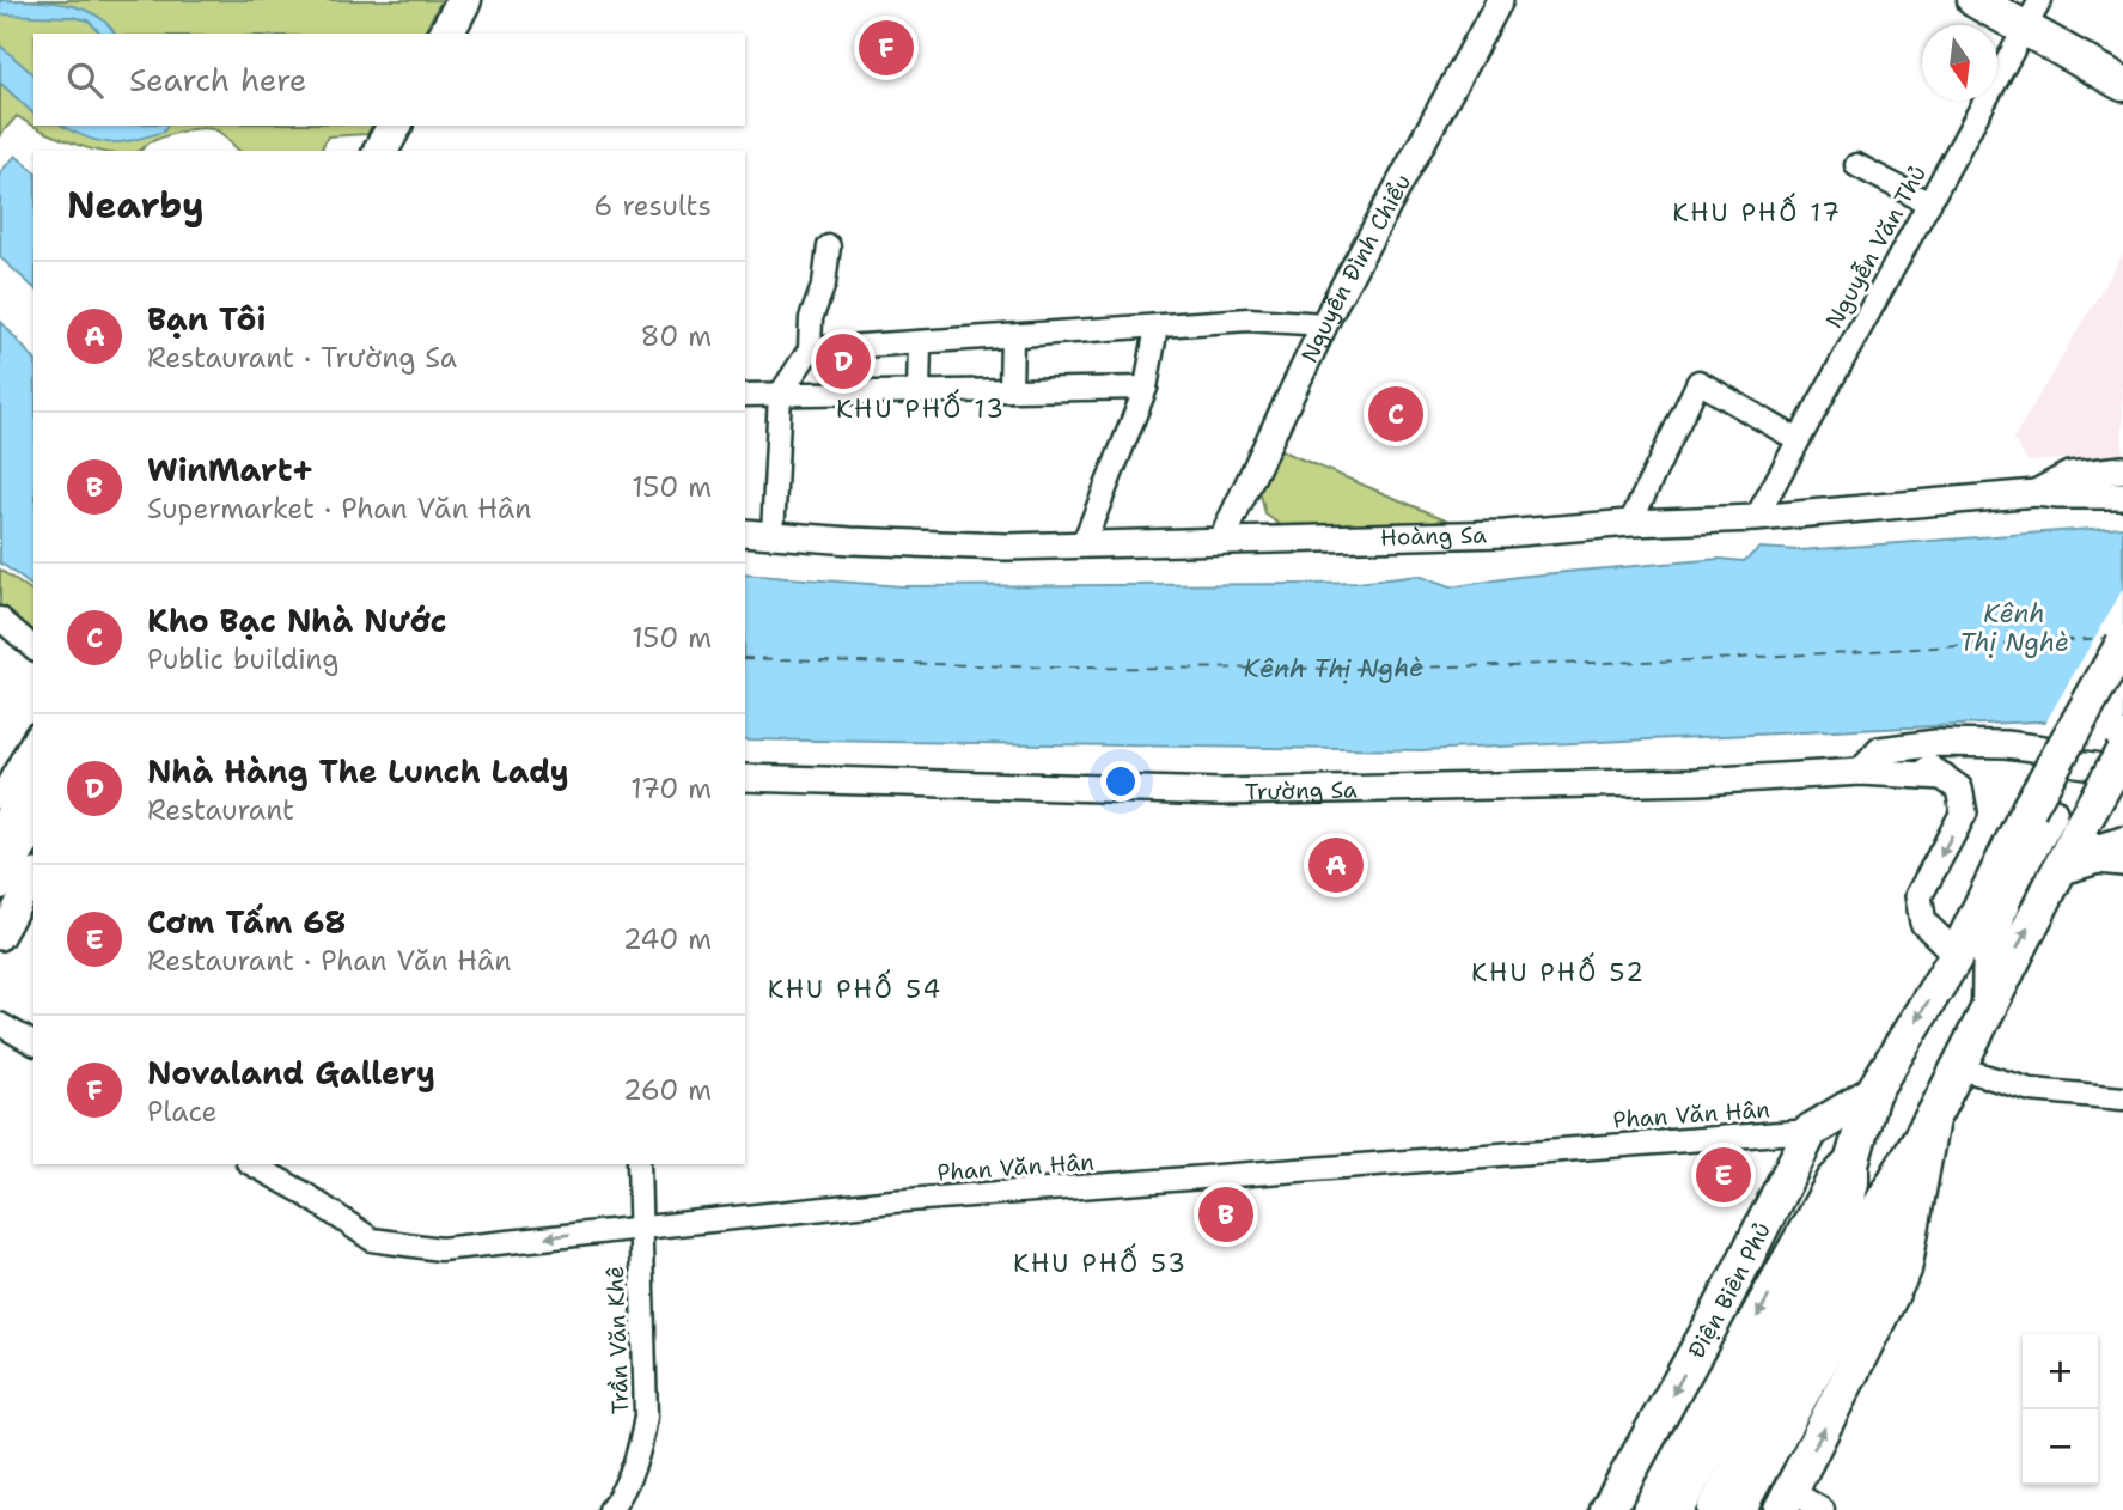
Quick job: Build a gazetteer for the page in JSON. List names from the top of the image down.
{
  "streets": {
    "main road": ["Điện Biên Phủ"],
    "street": [
      "Nguyễn Văn Thủ",
      "Nguyễn Đình Chiểu",
      "Hoàng Sa",
      "Trường Sa",
      "Phan Văn Hân",
      "Trần Văn Khê"
    ]
  },
  "crossings": [
    ["Nguyễn Văn Thủ", "Hoàng Sa"],
    ["Nguyễn Đình Chiểu", "Hoàng Sa"],
    ["Phan Văn Hân", "Điện Biên Phủ"],
    ["Phan Văn Hân", "Trần Văn Khê"]
  ],
  "districts": [
    "KHU PHỐ 17",
    "KHU PHỐ 13",
    "KHU PHỐ 52",
    "KHU PHỐ 54",
    "KHU PHỐ 53"
  ],
  "water": ["Kênh Thị Nghè"],
  "north": "bottom",
  "page": {
    "pins": [
      "F",
      "D",
      "C",
      "A",
      "E",
      "B"
    ],
    "search": "Search here",
    "heading": ["Nearby", "6 results"],
    "list": [
      {
        "mark": "A",
        "name": "Bạn Tôi",
        "note": "Restaurant · Trường Sa",
        "value": "80 m"
      },
      {
        "mark": "B",
        "name": "WinMart+",
        "note": "Supermarket · Phan Văn Hân",
        "value": "150 m"
      },
      {
        "mark": "C",
        "name": "Kho Bạc Nhà Nước",
        "note": "Public building",
        "value": "150 m"
      },
      {
        "mark": "D",
        "name": "Nhà Hàng The Lunch Lady",
        "note": "Restaurant",
        "value": "170 m"
      },
      {
        "mark": "E",
        "name": "Cơm Tấm 68",
        "note": "Restaurant · Phan Văn Hân",
        "value": "240 m"
      },
      {
        "mark": "F",
        "name": "Novaland Gallery",
        "note": "Place",
        "value": "260 m"
      }
    ],
    "map_buttons": ["+", "−"]
  }
}
